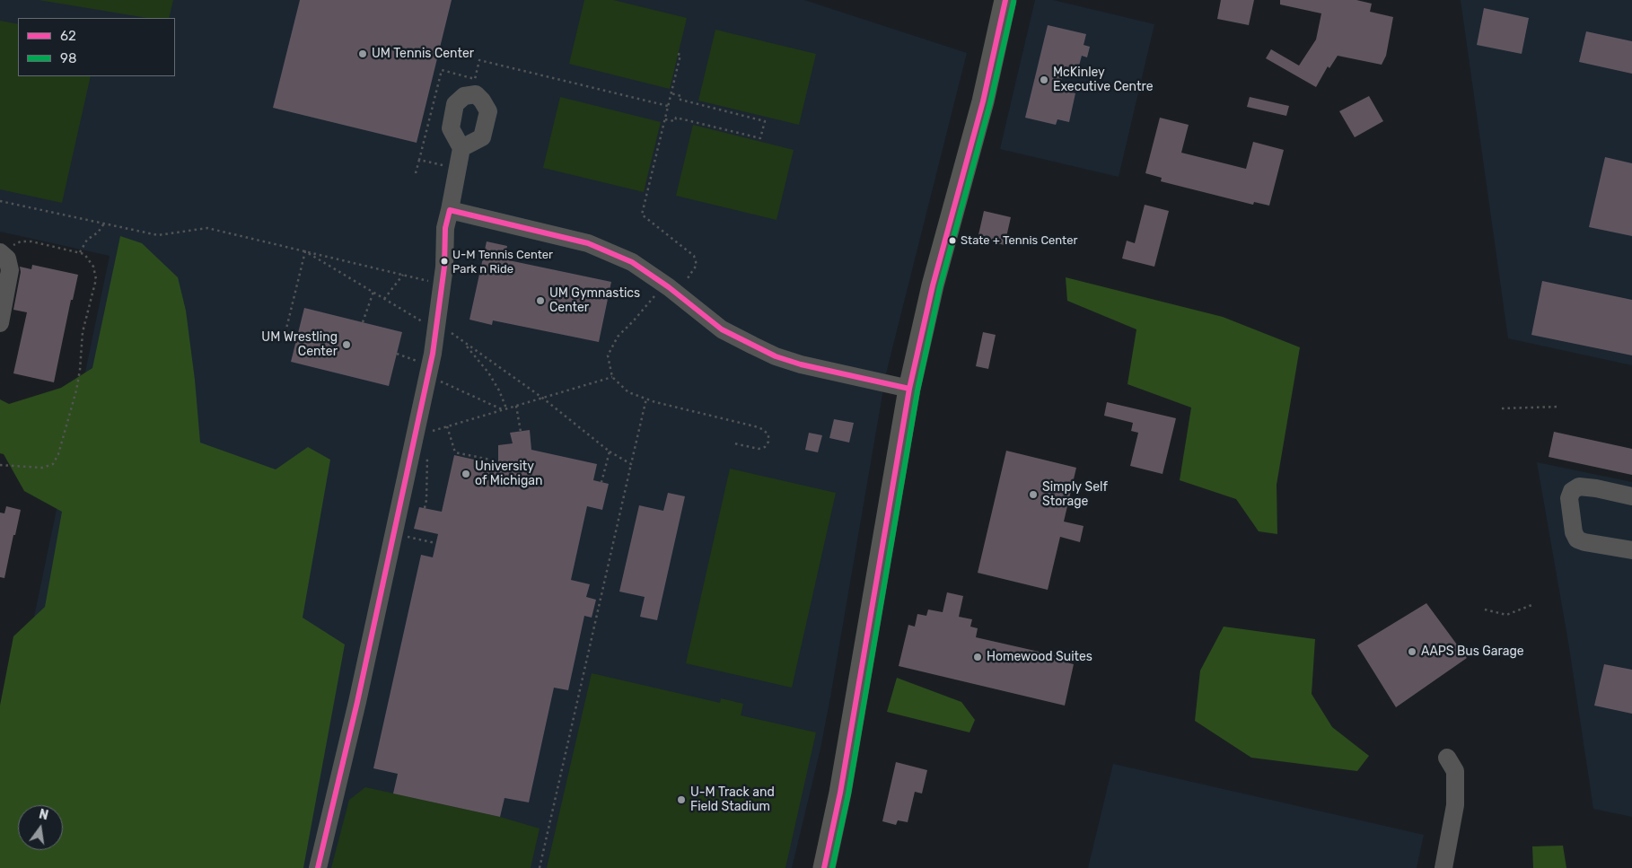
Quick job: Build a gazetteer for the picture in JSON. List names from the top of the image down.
{
  "places": [
    "UM Tennis Center",
    "McKinley Executive Centre",
    "State + Tennis Center",
    "U-M Tennis Center Park n Ride",
    "UM Gymnastics Center",
    "UM Wrestling Center",
    "University of Michigan",
    "Simply Self Storage",
    "AAPS Bus Garage",
    "Homewood Suites",
    "U-M Track and Field Stadium"
  ],
  "lines": ["transit line 62", "transit line 98"],
  "legend": ["62", "98"],
  "north": "top"
}
